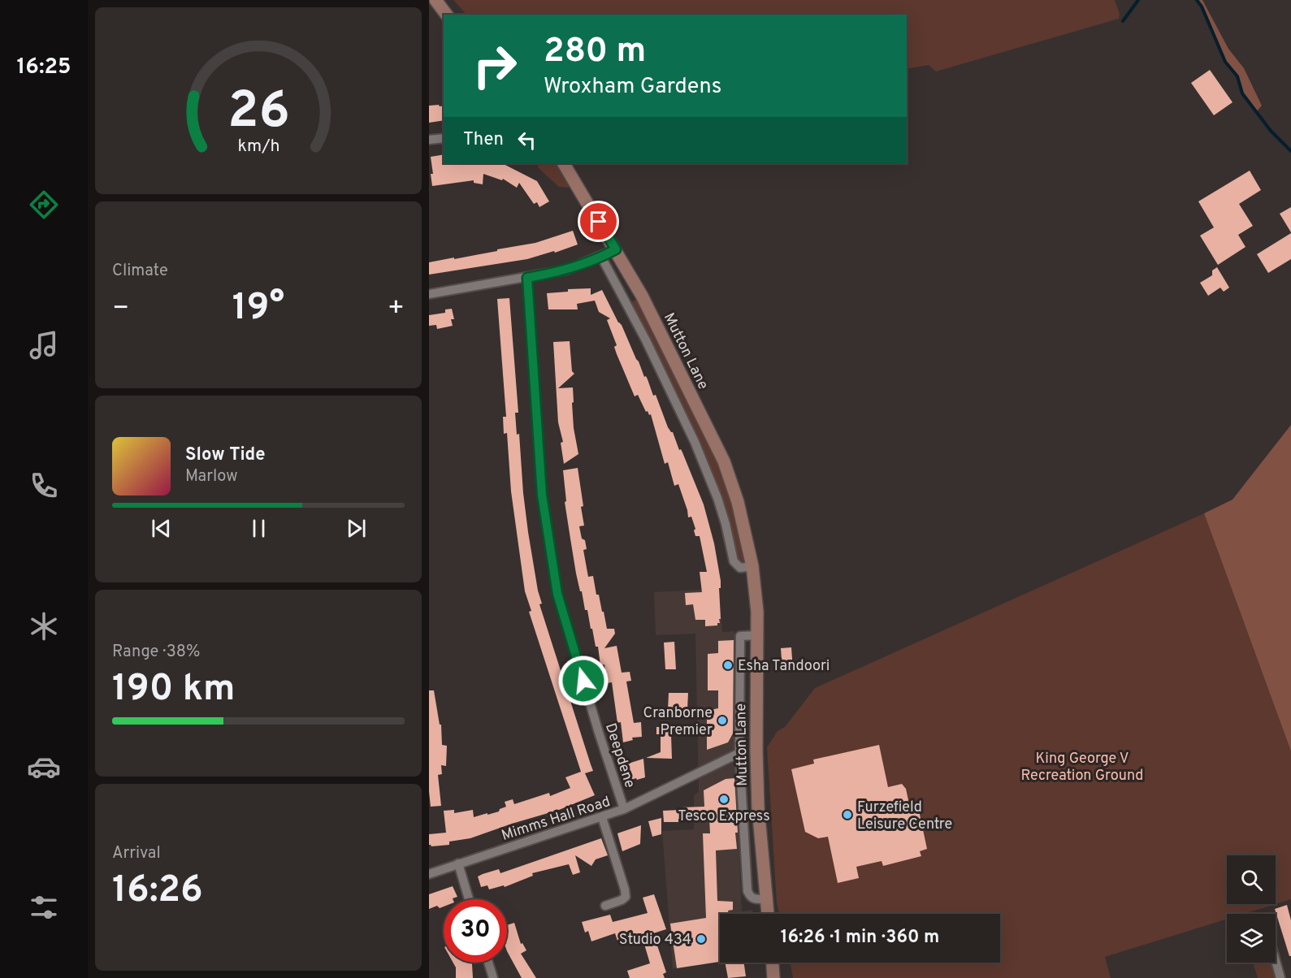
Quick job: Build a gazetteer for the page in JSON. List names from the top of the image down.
{
  "streets": {
    "main road": ["Mutton Lane"],
    "street": ["Deepdene", "Mimms Hall Road"]
  },
  "crossings": [
    ["Deepdene", "Mimms Hall Road"]
  ],
  "parks": ["King George V Recreation Ground"],
  "places": [
    "Esha Tandoori",
    "Cranborne Premier",
    "Tesco Express",
    "Furzefield Leisure Centre",
    "Studio 434"
  ],
  "page": {
    "tabs": "16:25",
    "turn": ["280 m", "Wroxham Gardens"],
    "then": "Then",
    "tile": [
      "Climate",
      ["Range · 38%", "190 km"],
      ["Arrival", "16:26"]
    ],
    "heat": ["−", "19°", "+"],
    "song": ["Slow Tide", "Marlow"],
    "limit": "30",
    "trip": "16:26 · 1 min · 360 m",
    "gauge": ["26", "km/h"]
  }
}
